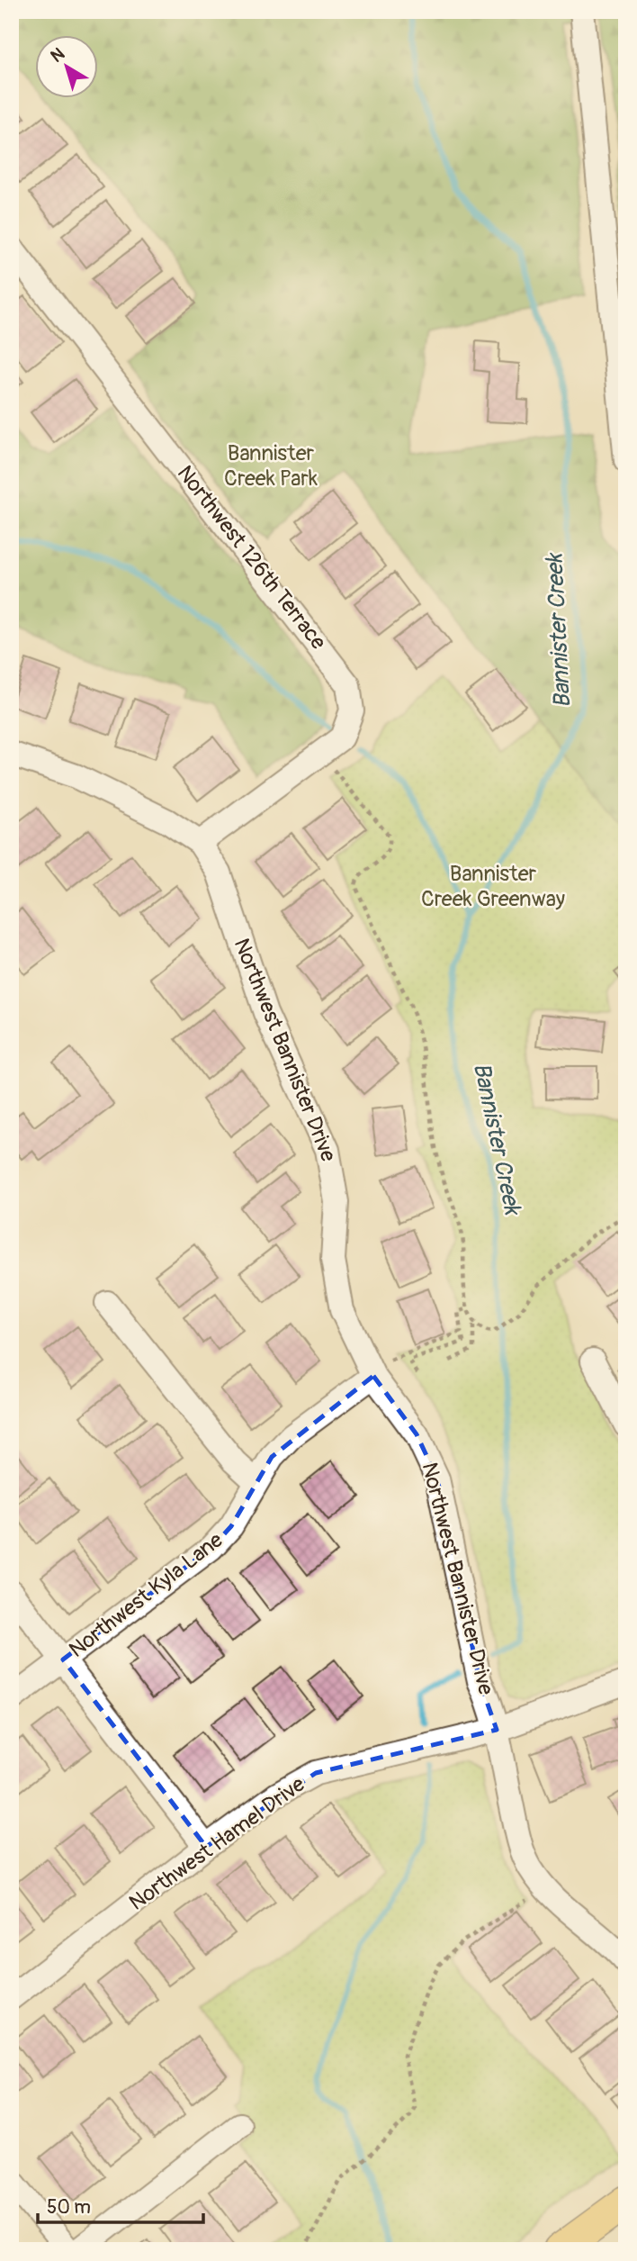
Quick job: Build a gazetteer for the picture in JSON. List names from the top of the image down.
{
  "streets": {
    "street": [
      "Northwest 126th Terrace",
      "Northwest Bannister Drive",
      "Northwest Kyla Lane",
      "Northwest Hamel Drive"
    ]
  },
  "crossings": [
    ["Northwest 126th Terrace", "Northwest Bannister Drive"],
    ["Northwest Bannister Drive", "Northwest Kyla Lane"],
    ["Northwest Bannister Drive", "Northwest Hamel Drive"]
  ],
  "water": ["Bannister Creek"],
  "parks": ["Bannister Creek Park", "Bannister Creek Greenway"],
  "scale_bar": "50 m",
  "north": "top left"
}
